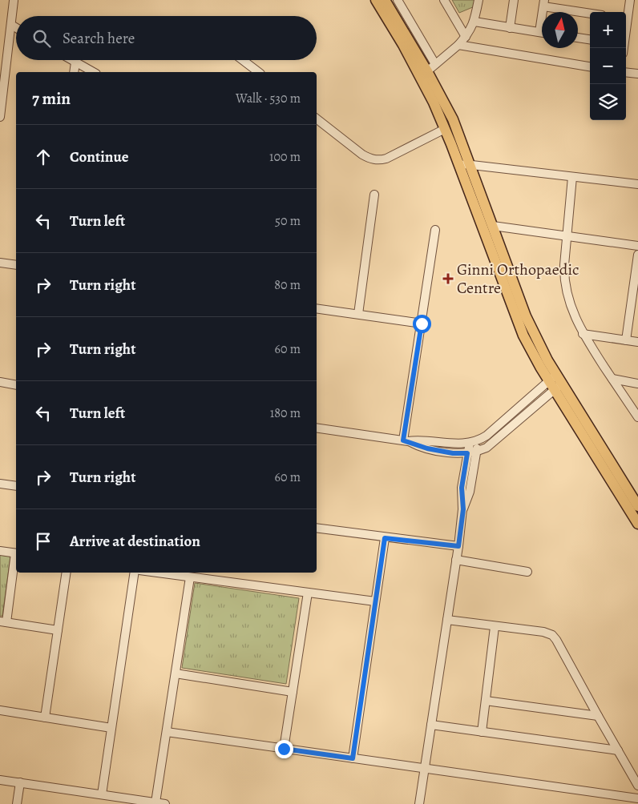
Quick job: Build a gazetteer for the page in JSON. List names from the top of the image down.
{
  "places": {
    "health": ["Ginni Orthopaedic Centre"]
  },
  "north": "top",
  "page": {
    "map_buttons": ["+", "−"],
    "search": "Search here",
    "heading": ["7 min", "Walk · 530 m"],
    "list": [
      ["Continue", "100 m"],
      ["Turn left", "50 m"],
      ["Turn right", "80 m"],
      ["Turn right", "60 m"],
      ["Turn left", "180 m"],
      ["Turn right", "60 m"],
      "Arrive at destination"
    ]
  }
}
